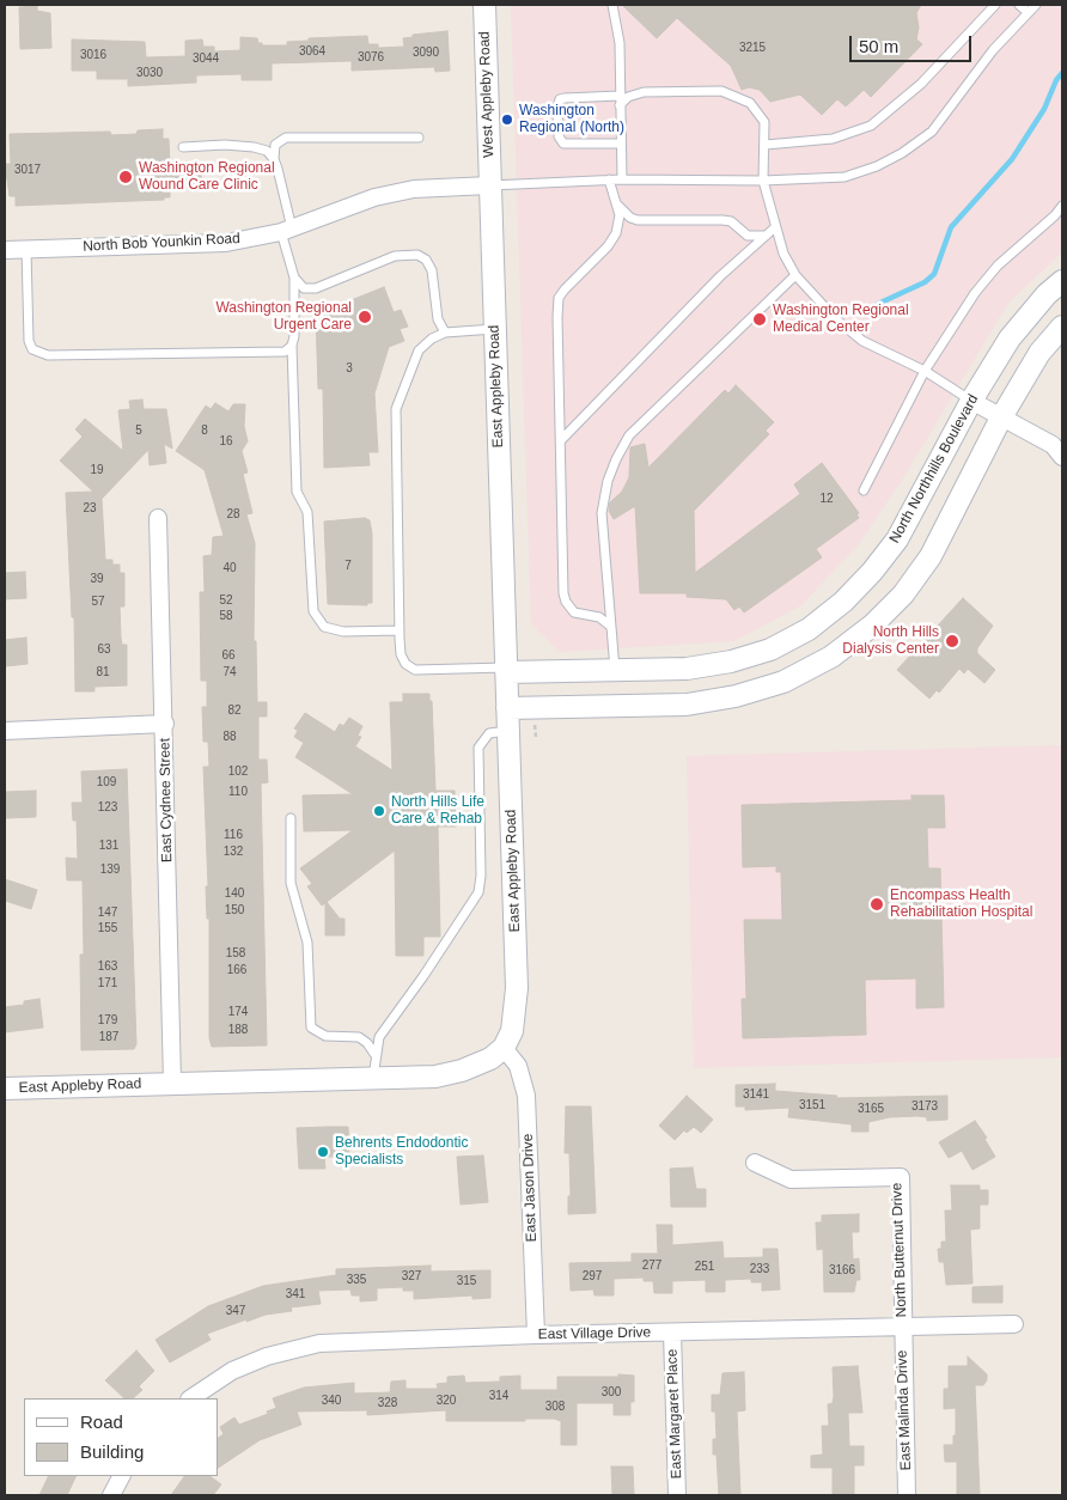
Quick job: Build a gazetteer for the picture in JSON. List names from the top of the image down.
{
  "streets": {
    "street": [
      "West Appleby Road",
      "North Bob Younkin Road",
      "East Appleby Road",
      "North Northhills Boulevard",
      "East Cydnee Street",
      "East Jason Drive",
      "North Butternut Drive",
      "East Village Drive",
      "East Malinda Drive",
      "East Margaret Place"
    ]
  },
  "crossings": [
    ["West Appleby Road", "North Bob Younkin Road"],
    ["West Appleby Road", "East Appleby Road"],
    ["North Bob Younkin Road", "East Appleby Road"],
    ["East Appleby Road", "North Northhills Boulevard"],
    ["East Appleby Road", "East Cydnee Street"],
    ["East Appleby Road", "East Jason Drive"],
    ["East Jason Drive", "East Village Drive"],
    ["North Butternut Drive", "East Village Drive"],
    ["North Butternut Drive", "East Malinda Drive"],
    ["East Village Drive", "East Malinda Drive"],
    ["East Village Drive", "East Margaret Place"]
  ],
  "places": [
    "Washington Regional (North)",
    "Washington Regional Wound Care Clinic",
    "Washington Regional Urgent Care",
    "Washington Regional Medical Center",
    "North Hills Dialysis Center",
    "North Hills Life Care & Rehab",
    "Encompass Health Rehabilitation Hospital",
    "Behrents Endodontic Specialists"
  ],
  "house_numbers": [
    "3215",
    "3064",
    "3090",
    "3016",
    "3076",
    "3044",
    "3030",
    "3017",
    "3",
    "5",
    "8",
    "16",
    "19",
    "12",
    "23",
    "28",
    "7",
    "40",
    "39",
    "52",
    "57",
    "58",
    "63",
    "66",
    "81",
    "74",
    "82",
    "88",
    "102",
    "109",
    "110",
    "123",
    "116",
    "131",
    "132",
    "139",
    "140",
    "150",
    "147",
    "155",
    "158",
    "163",
    "166",
    "171",
    "174",
    "179",
    "188",
    "187",
    "3141",
    "3151",
    "3173",
    "3165",
    "277",
    "251",
    "233",
    "3166",
    "327",
    "297",
    "335",
    "315",
    "341",
    "347",
    "300",
    "314",
    "340",
    "320",
    "328",
    "308"
  ],
  "legend": ["Road", "Building"],
  "scale_bar": "50 m"
}
